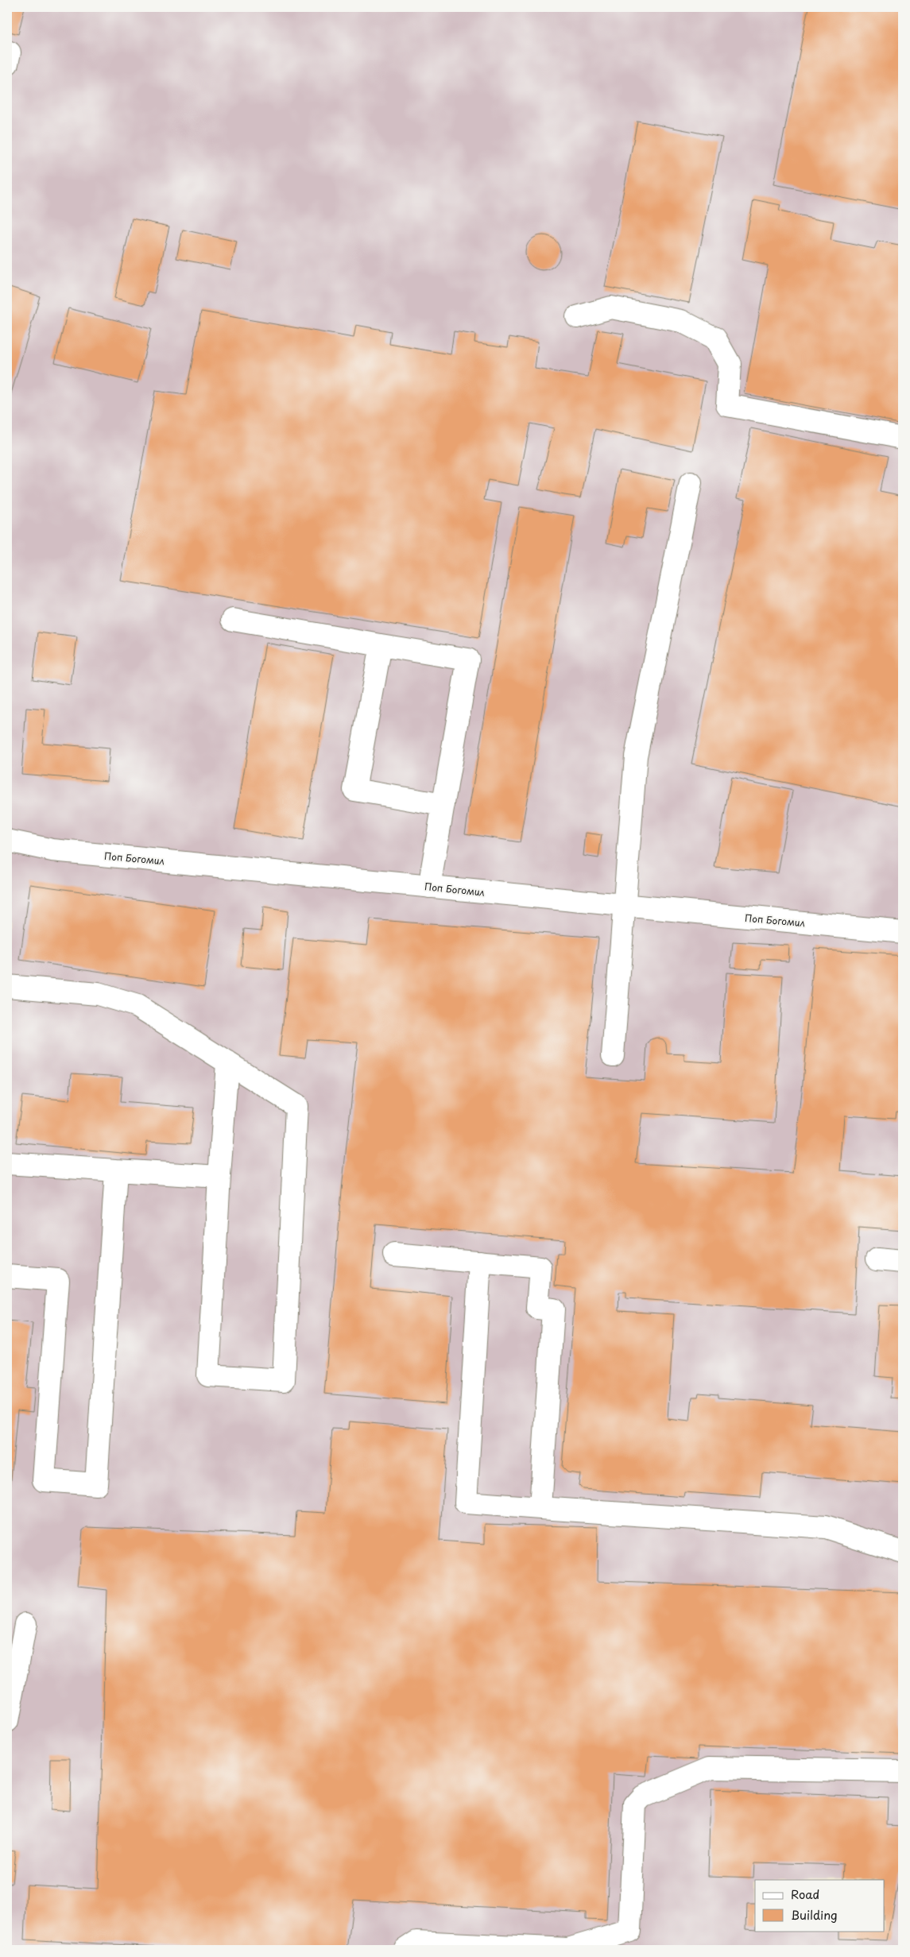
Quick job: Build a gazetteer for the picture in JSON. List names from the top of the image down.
{
  "streets": {
    "street": ["Поп Богомил"]
  },
  "legend": ["Road", "Building"]
}
